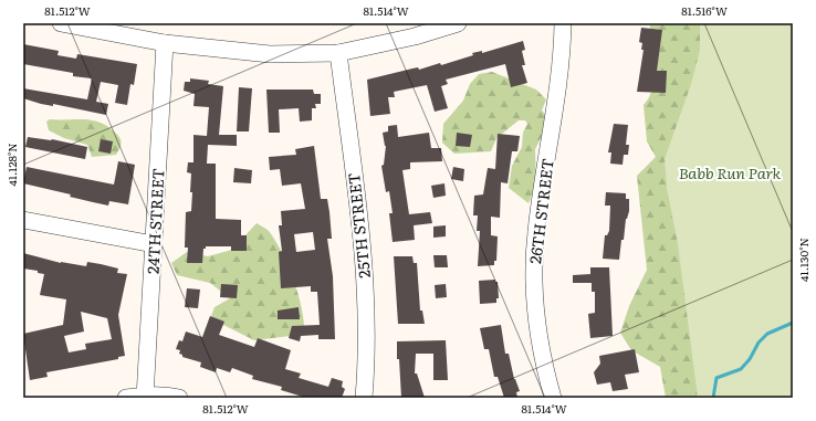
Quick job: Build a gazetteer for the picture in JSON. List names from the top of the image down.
{
  "streets": {
    "street": ["26TH STREET", "24TH STREET", "25TH STREET"]
  },
  "parks": ["Babb Run Park"],
  "coordinates": [
    "81.512°W",
    "81.514°W",
    "81.516°W",
    "41.128°N",
    "41.130°N"
  ]
}
